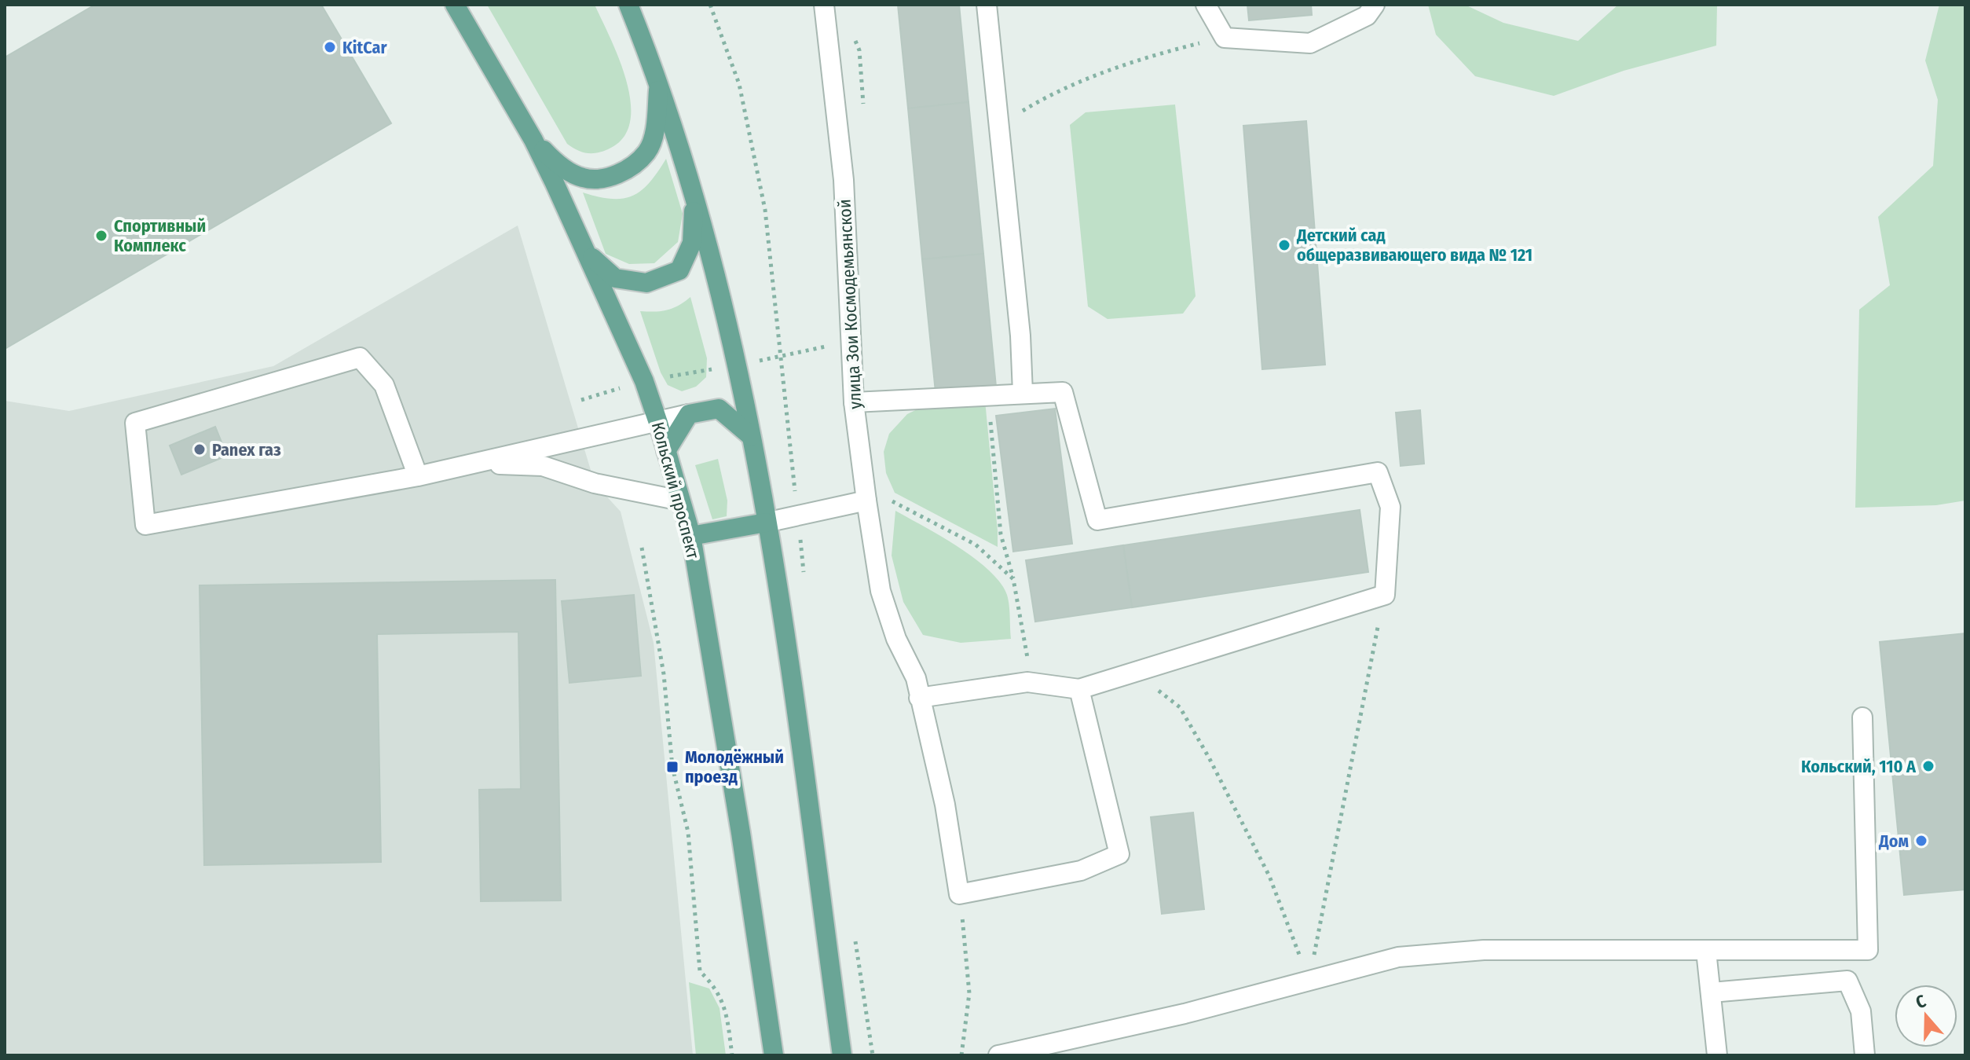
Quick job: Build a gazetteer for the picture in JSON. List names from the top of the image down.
{
  "streets": {
    "main road": ["Кольский проспект"],
    "street": ["улица Зои Космодемьянской"]
  },
  "places": {
    "other": [
      "KitCar",
      "Спортивный Комплекс",
      "Детский сад общеразвивающего вида № 121",
      "Panex газ",
      "Кольский, 110 А",
      "Дом"
    ],
    "transit": ["Молодёжный проезд"]
  },
  "north": "top"
}
